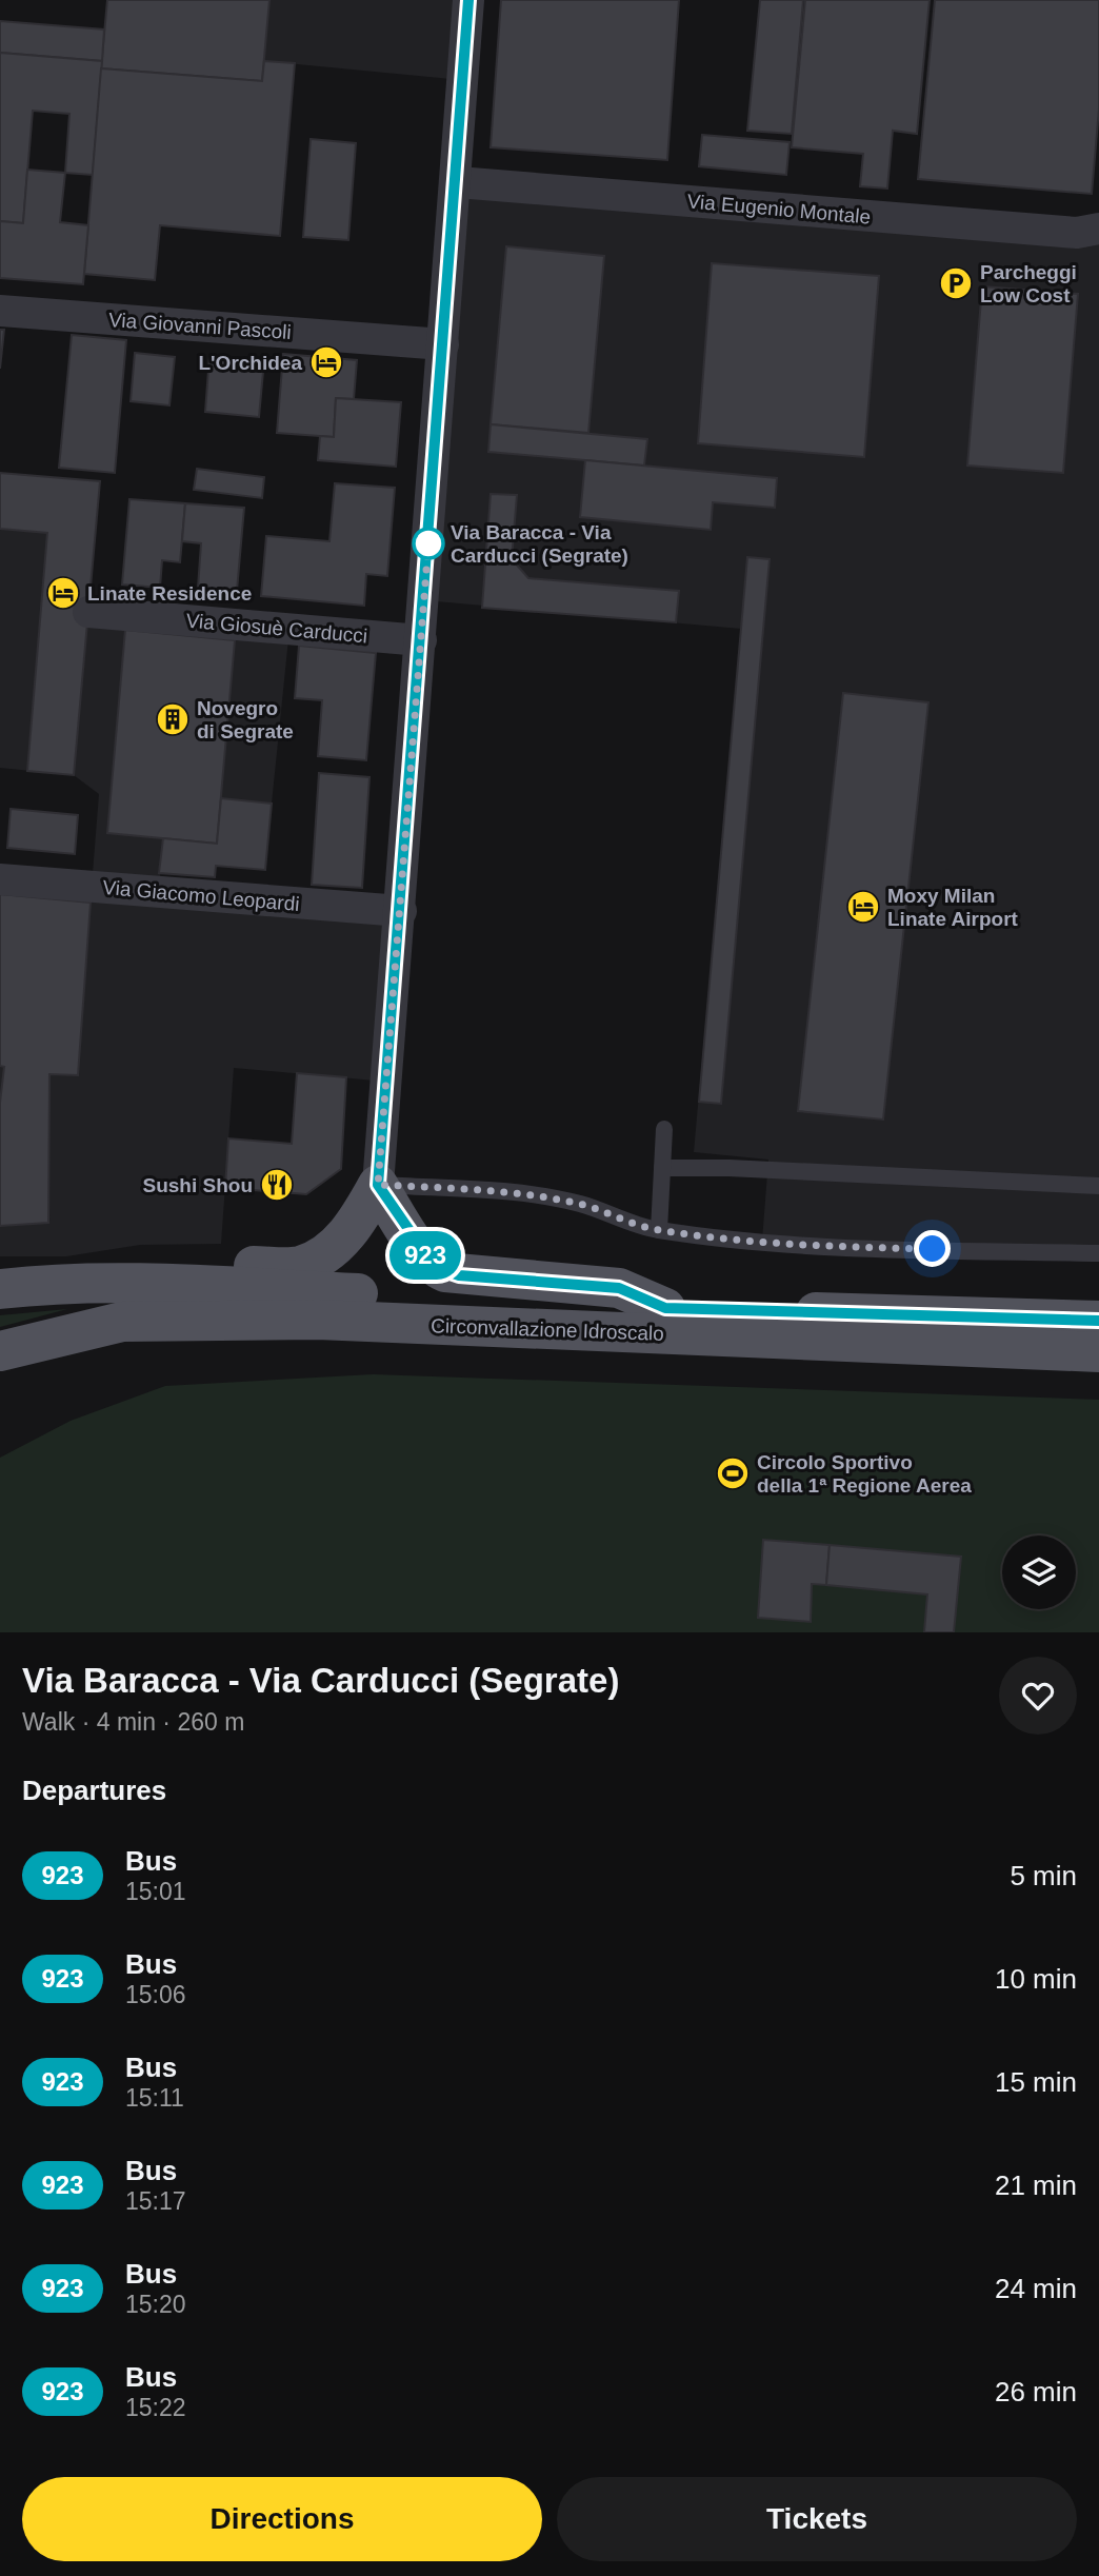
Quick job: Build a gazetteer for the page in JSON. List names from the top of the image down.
{
  "streets": {
    "main road": ["Circonvallazione Idroscalo"],
    "street": [
      "Via Eugenio Montale",
      "Via Giovanni Pascoli",
      "Via Giosuè Carducci",
      "Via Giacomo Leopardi"
    ]
  },
  "places": {
    "parking": ["Parcheggi Low Cost"],
    "hotel": ["L'Orchidea", "Linate Residence", "Moxy Milan Linate Airport"],
    "other": ["Via Baracca - Via Carducci (Segrate)"],
    "building": ["Novegro di Segrate"],
    "restaurant": ["Sushi Shou"],
    "sports": ["Circolo Sportivo della 1ª Regione Aerea"]
  },
  "lines": ["bus line 923"],
  "page": {
    "on_map": "923",
    "heading": [
      ["Via Baracca - Via Carducci (Segrate)", "Walk · 4 min · 260 m"],
      "Departures"
    ],
    "list": [
      {
        "mark": "923",
        "name": "Bus",
        "note": "15:01",
        "value": "5 min"
      },
      {
        "mark": "923",
        "name": "Bus",
        "note": "15:06",
        "value": "10 min"
      },
      {
        "mark": "923",
        "name": "Bus",
        "note": "15:11",
        "value": "15 min"
      },
      {
        "mark": "923",
        "name": "Bus",
        "note": "15:17",
        "value": "21 min"
      },
      {
        "mark": "923",
        "name": "Bus",
        "note": "15:20",
        "value": "24 min"
      },
      {
        "mark": "923",
        "name": "Bus",
        "note": "15:22",
        "value": "26 min"
      }
    ],
    "buttons": ["Directions", "Tickets"]
  }
}
